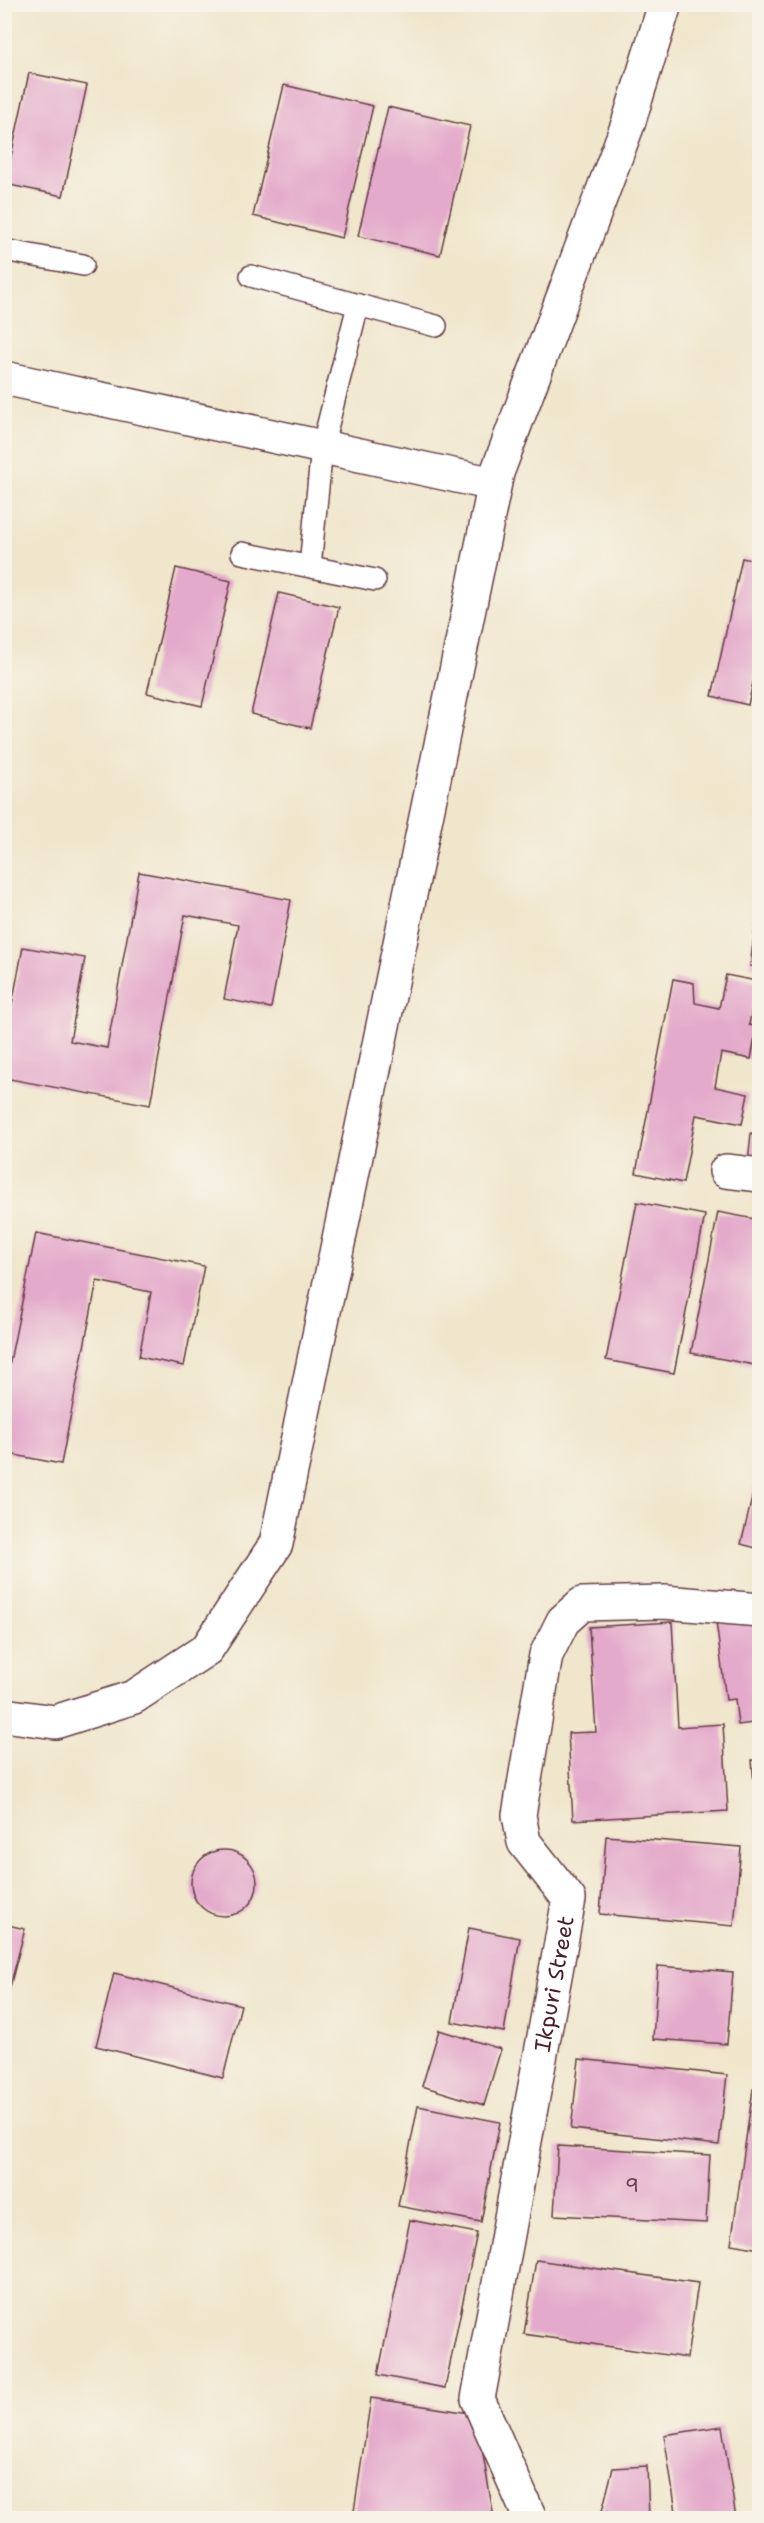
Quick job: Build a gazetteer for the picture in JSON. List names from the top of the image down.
{
  "streets": {
    "street": ["Ikpuri Street"]
  },
  "house_numbers": ["9"]
}
